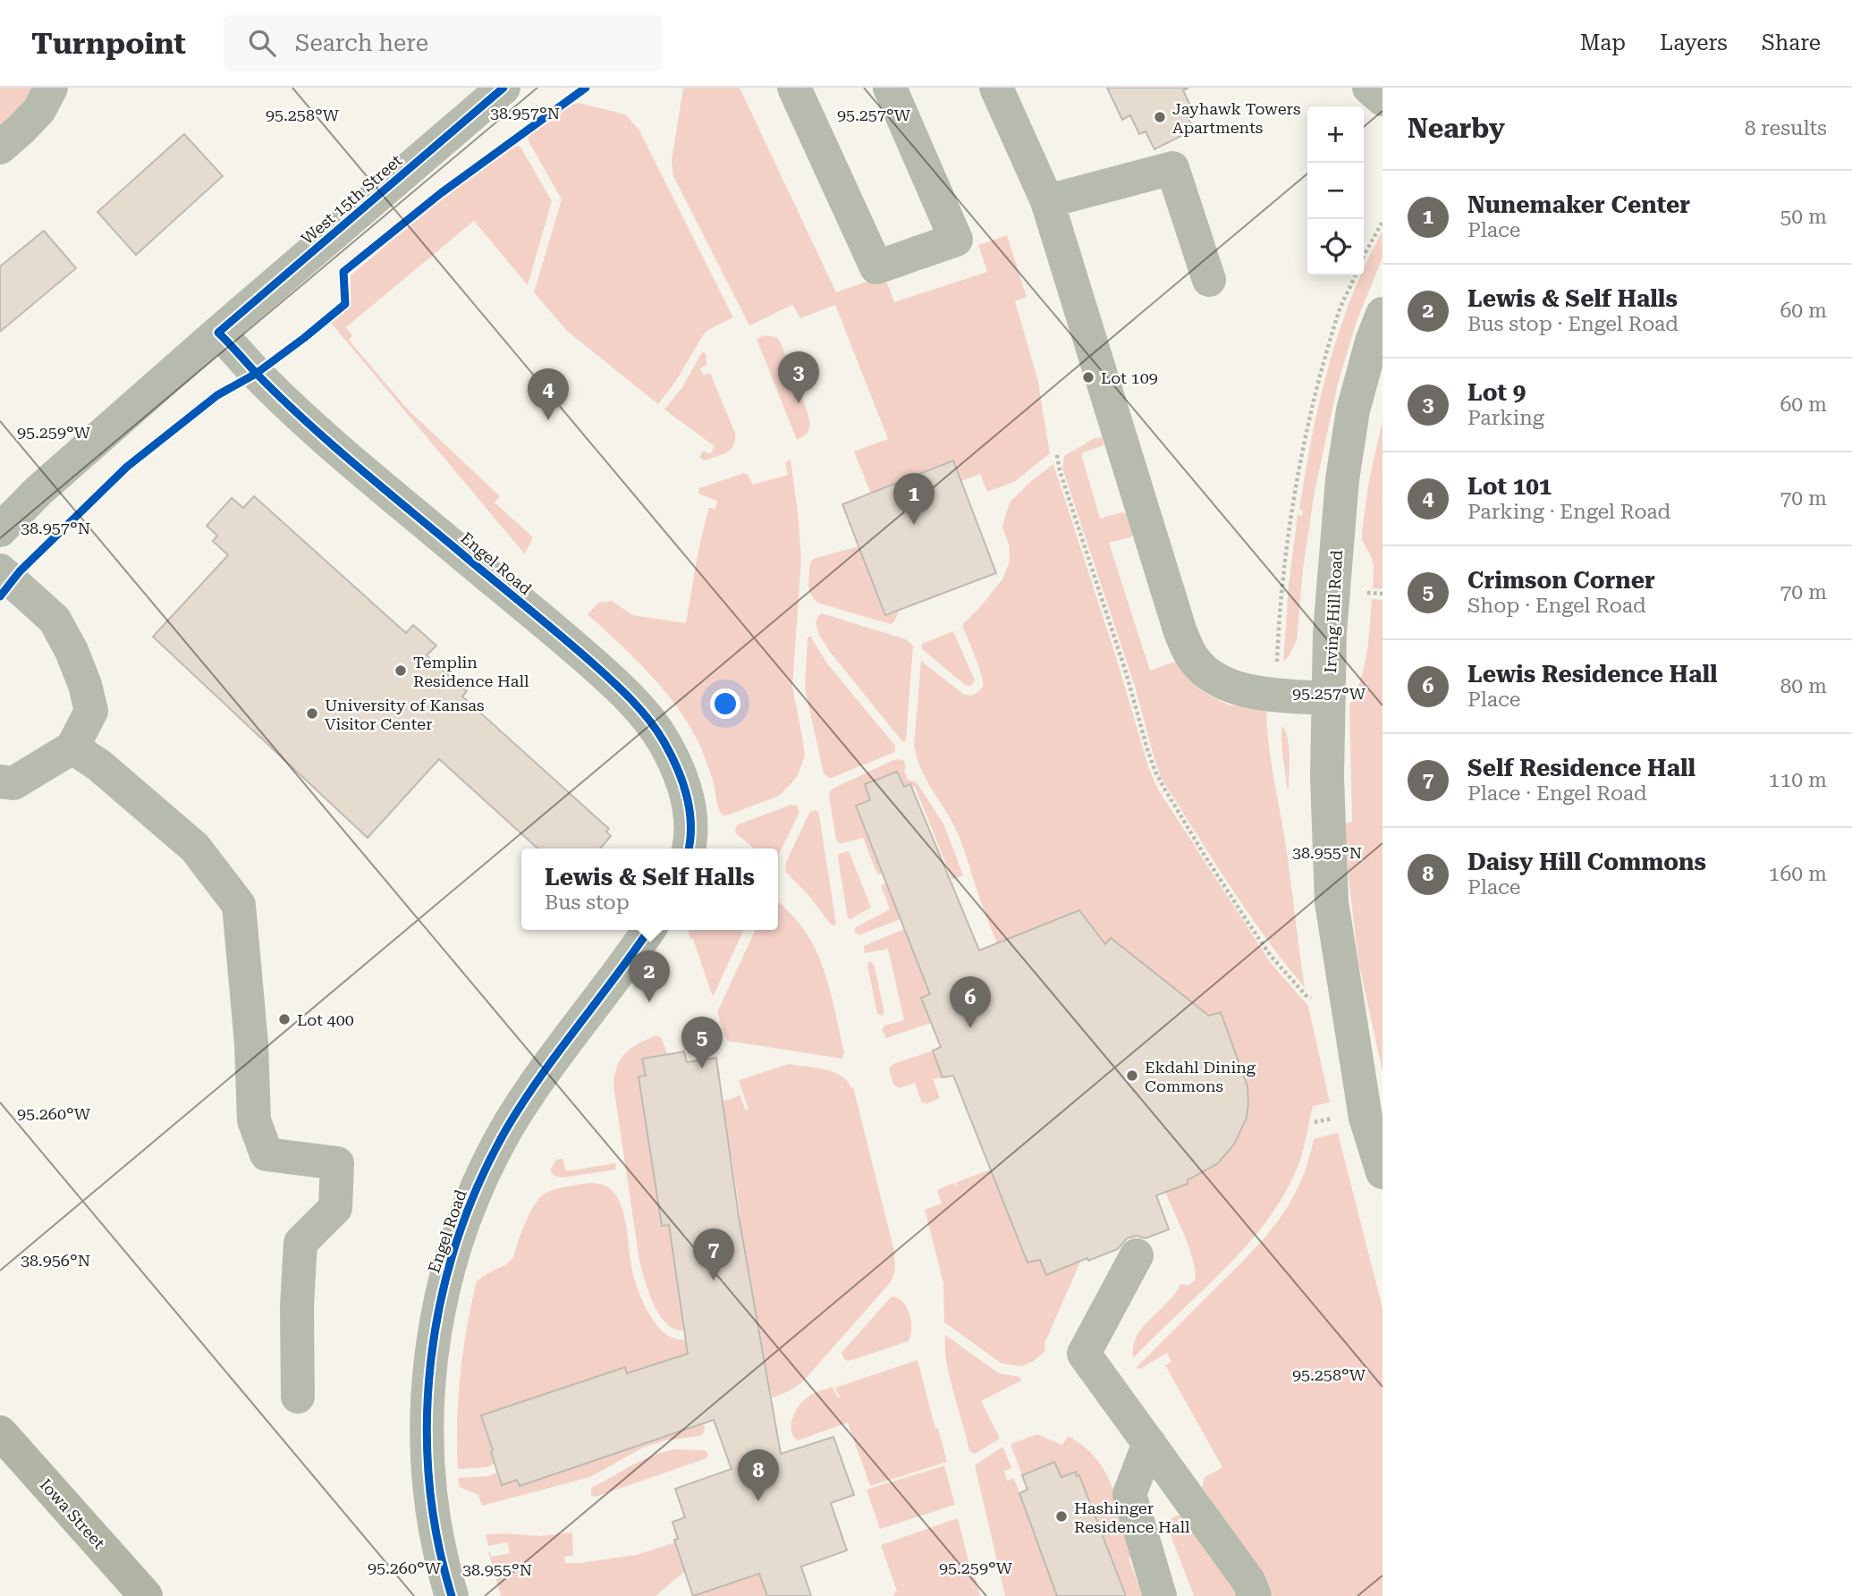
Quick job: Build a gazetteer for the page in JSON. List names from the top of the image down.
{
  "streets": {
    "highway": ["Iowa Street"],
    "street": ["West 15th Street", "Engel Road", "Irving Hill Road"]
  },
  "crossings": [
    ["West 15th Street", "Engel Road"]
  ],
  "places": [
    "Jayhawk Towers Apartments",
    "Lot 109",
    "Templin Residence Hall",
    "University of Kansas Visitor Center",
    "Lot 400",
    "Ekdahl Dining Commons",
    "Hashinger Residence Hall"
  ],
  "page": {
    "header": "Turnpoint",
    "search": "Search here",
    "nav": ["Map", "Layers", "Share"],
    "heading": ["Nearby", "8 results"],
    "map_buttons": ["+", "−"],
    "list": [
      {
        "mark": "1",
        "name": "Nunemaker Center",
        "note": "Place",
        "value": "50 m"
      },
      {
        "mark": "2",
        "name": "Lewis & Self Halls",
        "note": "Bus stop · Engel Road",
        "value": "60 m"
      },
      {
        "mark": "3",
        "name": "Lot 9",
        "note": "Parking",
        "value": "60 m"
      },
      {
        "mark": "4",
        "name": "Lot 101",
        "note": "Parking · Engel Road",
        "value": "70 m"
      },
      {
        "mark": "5",
        "name": "Crimson Corner",
        "note": "Shop · Engel Road",
        "value": "70 m"
      },
      {
        "mark": "6",
        "name": "Lewis Residence Hall",
        "note": "Place",
        "value": "80 m"
      },
      {
        "mark": "7",
        "name": "Self Residence Hall",
        "note": "Place · Engel Road",
        "value": "110 m"
      },
      {
        "mark": "8",
        "name": "Daisy Hill Commons",
        "note": "Place",
        "value": "160 m"
      }
    ],
    "pins": [
      "3",
      "4",
      "1",
      "2",
      "6",
      "5",
      "7",
      "8"
    ],
    "popup": ["Lewis & Self Halls", "Bus stop"]
  },
  "coordinates": [
    "38.957°N",
    "95.258°W",
    "95.257°W",
    "95.259°W",
    "38.955°N",
    "95.260°W",
    "38.956°N"
  ]
}
